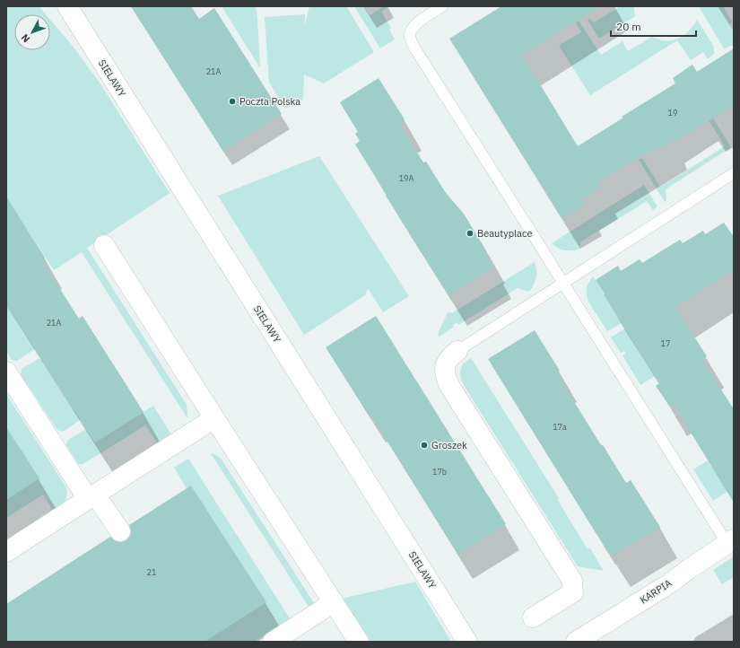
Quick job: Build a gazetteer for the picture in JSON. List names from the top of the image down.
{
  "streets": {
    "street": ["SIELAWY", "KARPIA"]
  },
  "places": ["Poczta Polska", "Beautyplace", "Groszek"],
  "house_numbers": [
    "21A",
    "19",
    "19A",
    "21A",
    "17",
    "17a",
    "17b",
    "21"
  ],
  "scale_bar": "20 m",
  "north": "bottom left"
}
